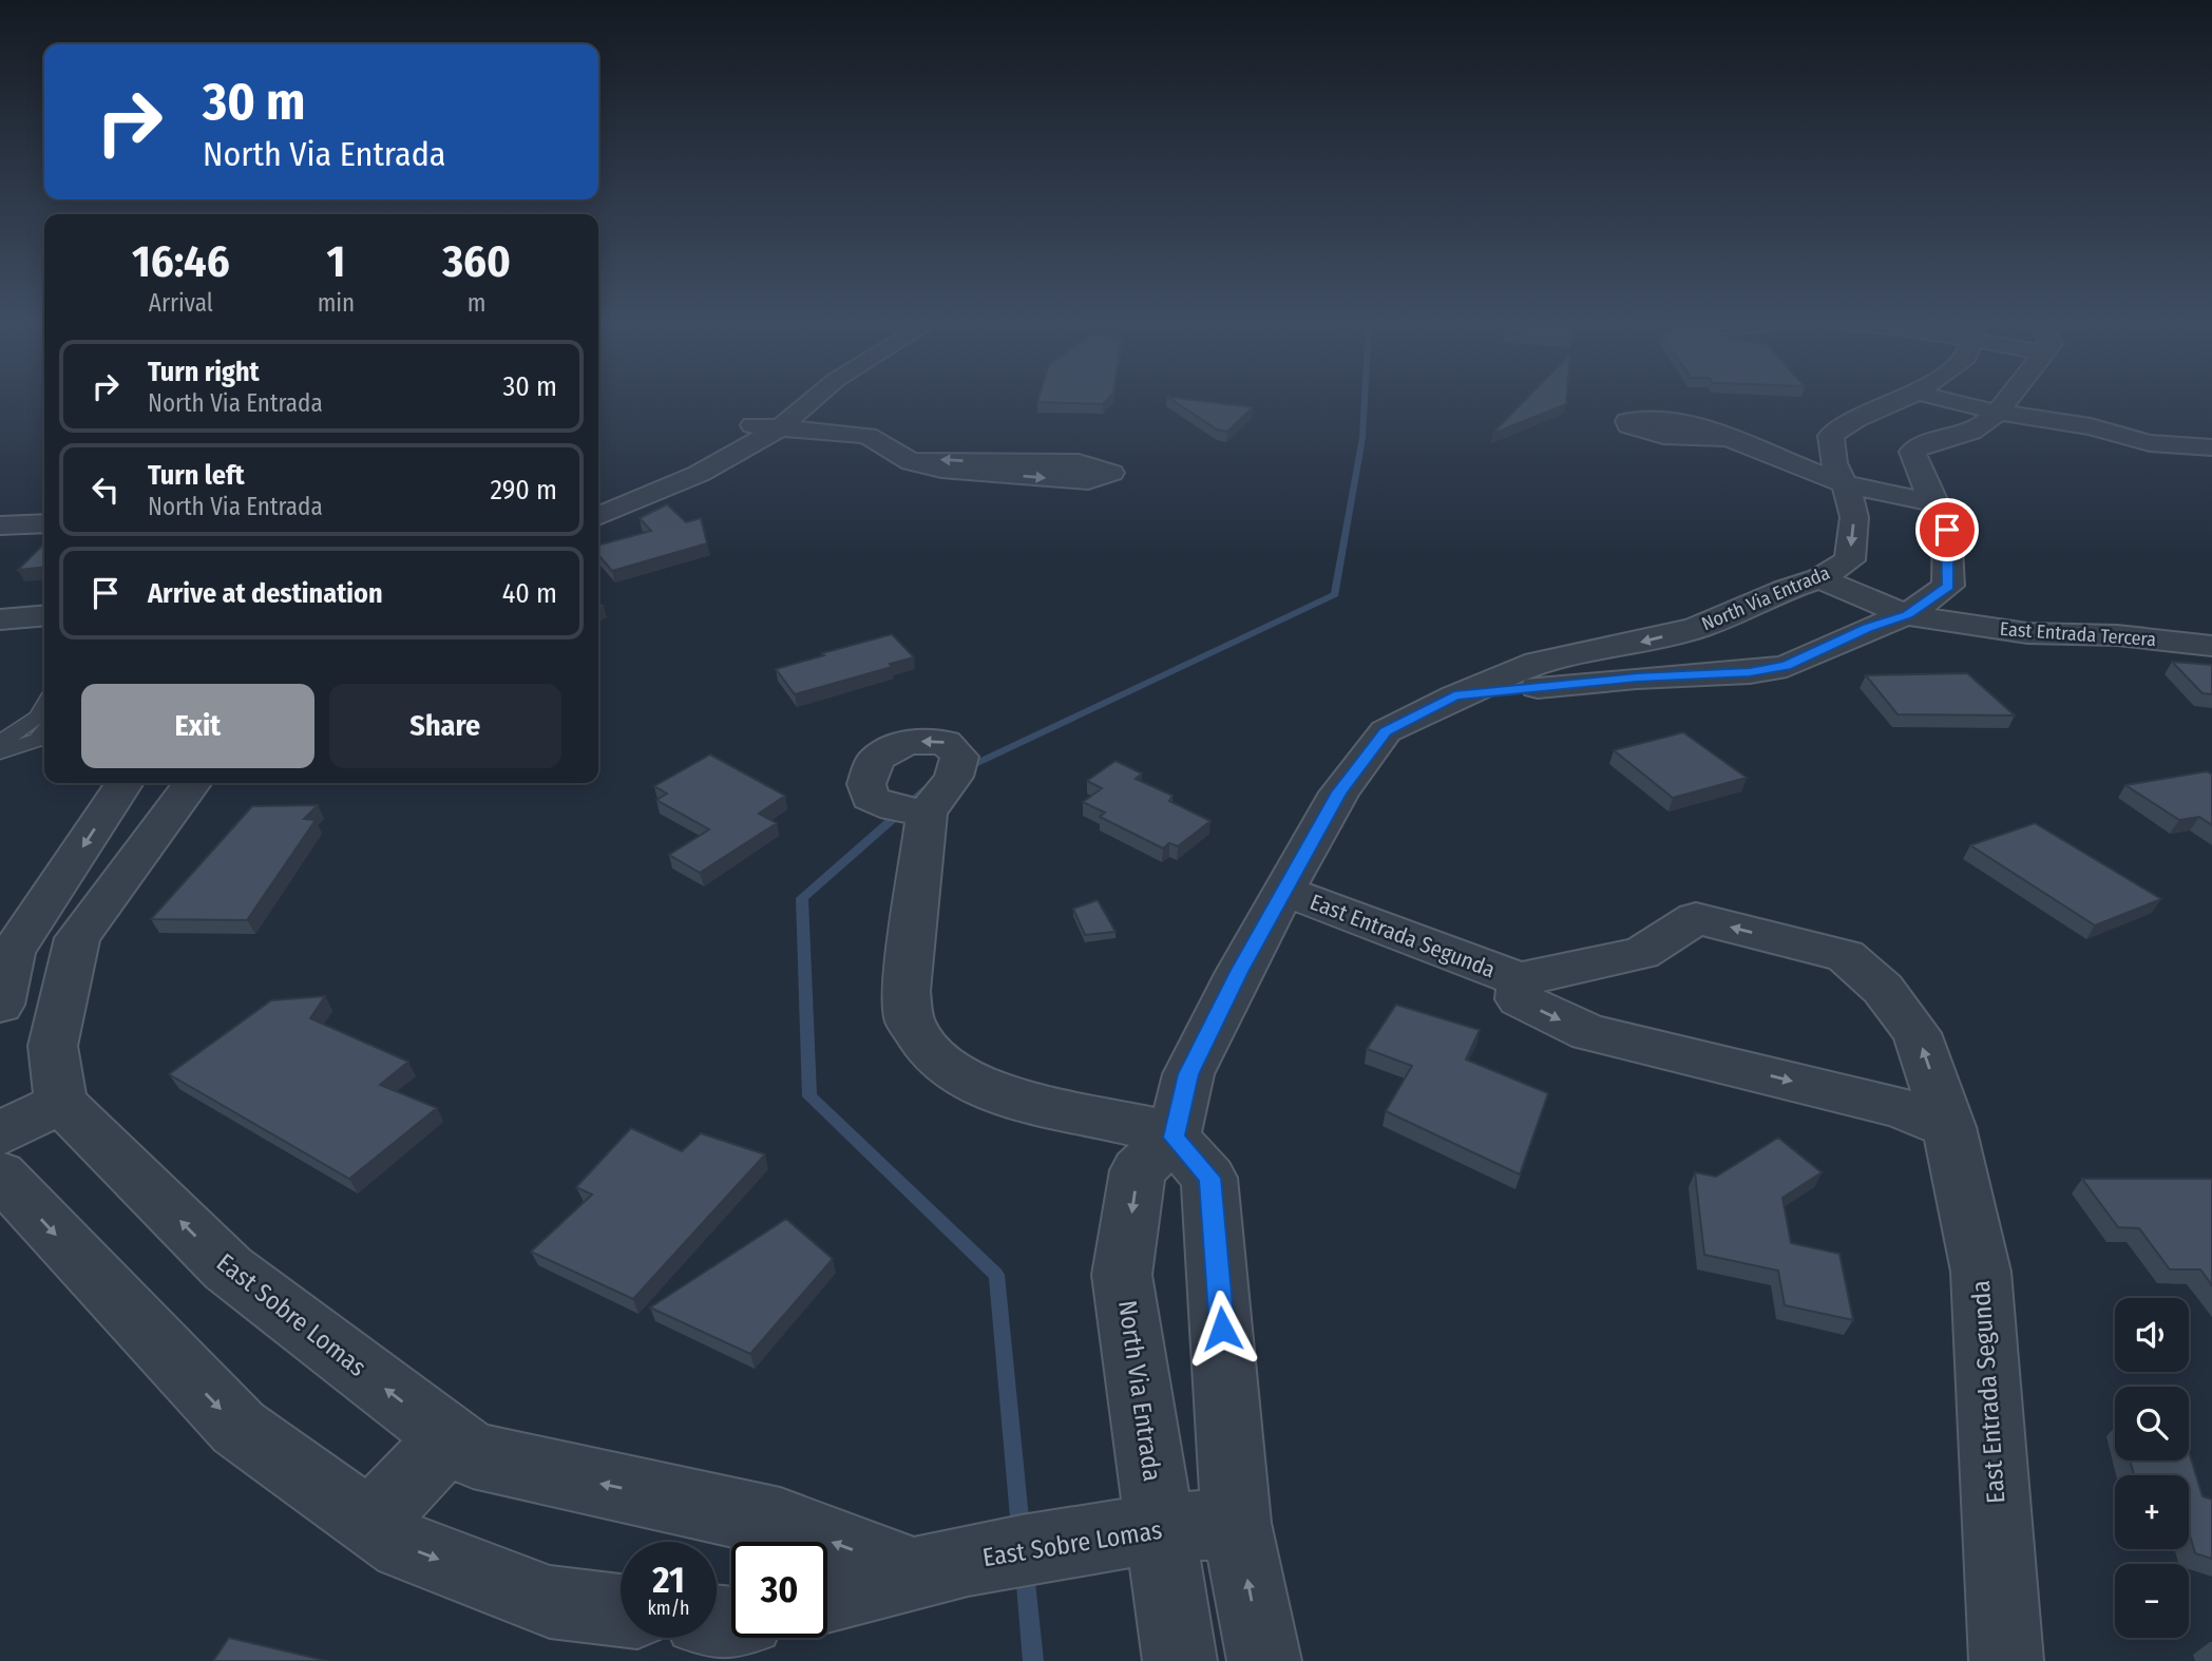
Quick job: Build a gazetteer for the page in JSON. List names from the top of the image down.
{
  "streets": {
    "street": [
      "North Via Entrada",
      "East Entrada Tercera",
      "East Entrada Segunda",
      "East Sobre Lomas"
    ]
  },
  "crossings": [
    ["North Via Entrada", "East Entrada Tercera"],
    ["North Via Entrada", "East Entrada Segunda"],
    ["North Via Entrada", "East Sobre Lomas"]
  ],
  "page": {
    "turn": ["30 m", "North Via Entrada"],
    "eta": [
      "16:46",
      "Arrival",
      "1",
      "min",
      "360",
      "m"
    ],
    "list": [
      {
        "name": "Turn right",
        "note": "North Via Entrada",
        "value": "30 m"
      },
      {
        "name": "Turn left",
        "note": "North Via Entrada",
        "value": "290 m"
      },
      {
        "name": "Arrive at destination",
        "value": "40 m"
      }
    ],
    "buttons": ["Exit", "Share"],
    "map_buttons": ["+", "−"],
    "speed": "21 km/h",
    "limit": "30"
  }
}
